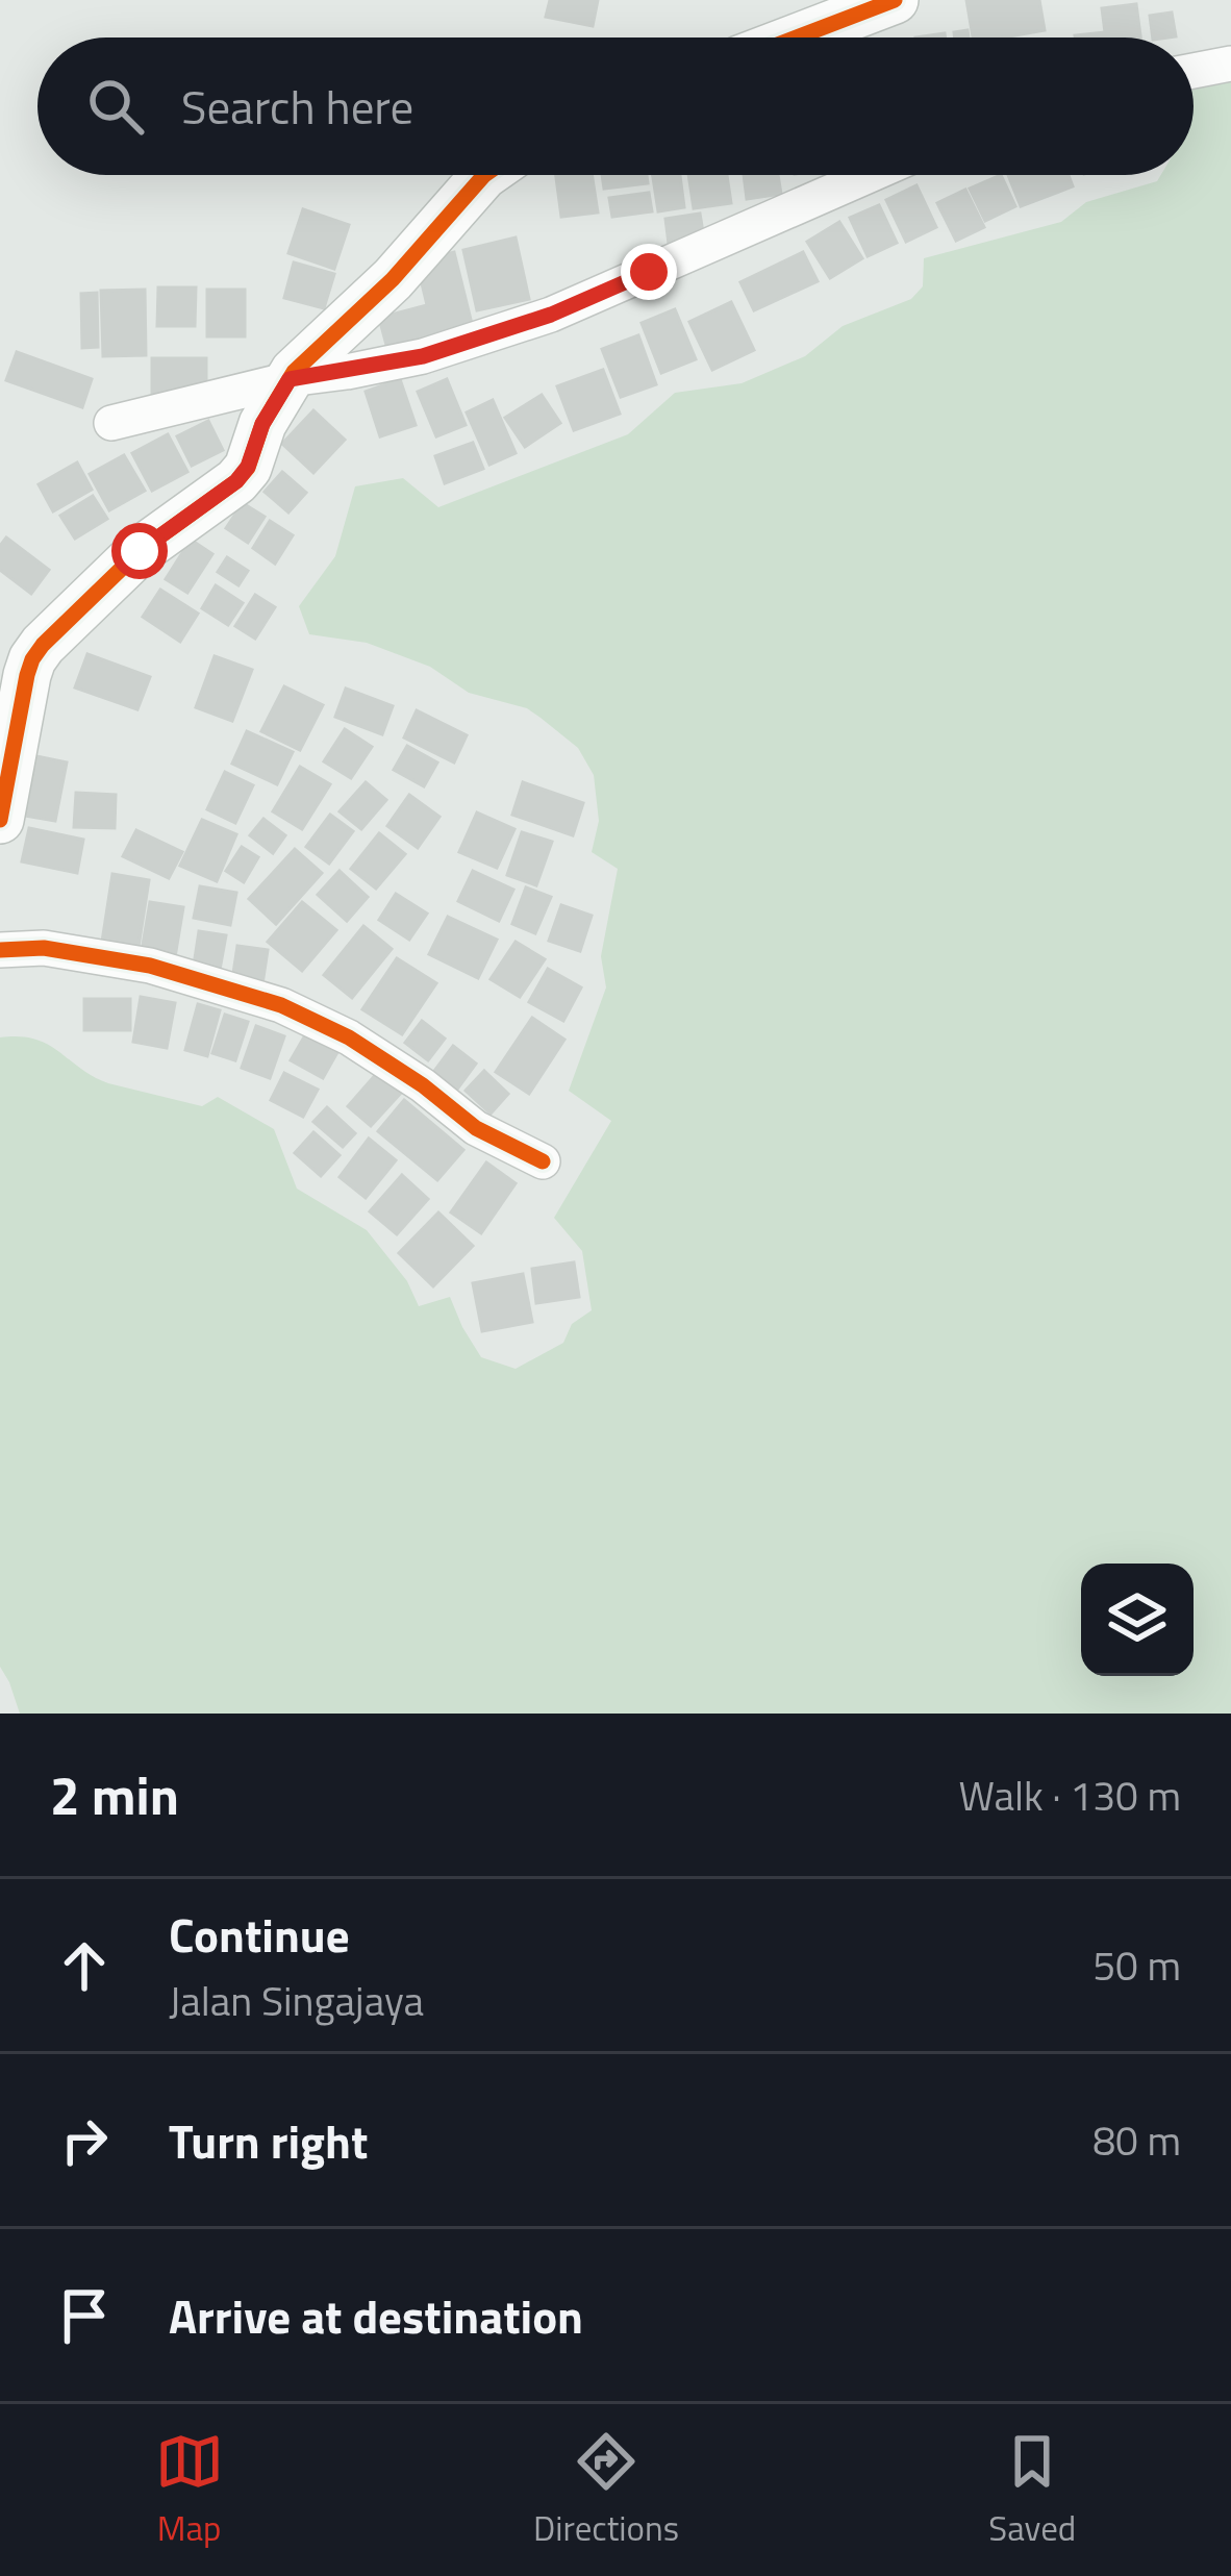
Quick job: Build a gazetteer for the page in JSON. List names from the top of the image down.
{
  "page": {
    "search": "Search here",
    "heading": ["2 min", "Walk · 130 m"],
    "list": [
      ["Continue", "Jalan Singajaya", "50 m"],
      ["Turn right", "80 m"],
      "Arrive at destination"
    ],
    "nav": ["Map", "Directions", "Saved"]
  }
}
